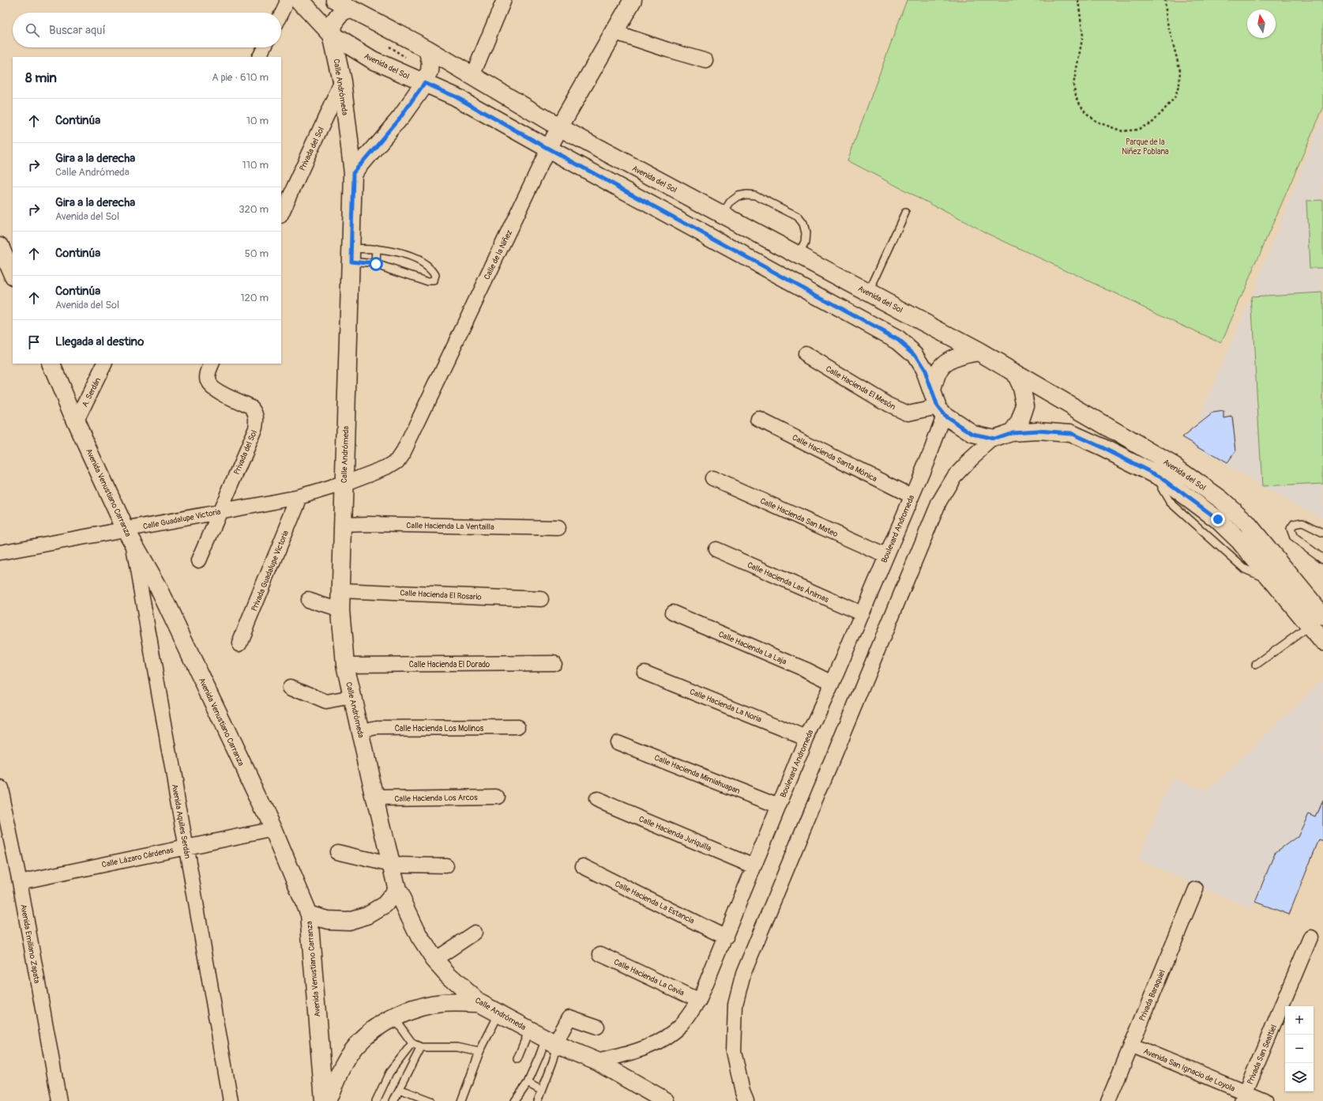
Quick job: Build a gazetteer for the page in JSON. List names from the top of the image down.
{
  "streets": {
    "main road": [
      "Avenida del Sol",
      "Calle Andrómeda",
      "Calle de la Niñez",
      "Avenida Venustiano Carranza"
    ],
    "street": [
      "Privada del Sol",
      "Calle Hacienda El Mesón",
      "A. Serdán",
      "Calle Hacienda Santa Mónica",
      "Calle Hacienda San Mateo",
      "Calle Guadalupe Victoria",
      "Calle Hacienda La Ventailla",
      "Boulevard Andromeda",
      "Privada Guadalupe Victoria",
      "Calle Hacienda Las Ánimas",
      "Calle Hacienda El Rosario",
      "Calle Hacienda La Laja",
      "Calle Hacienda El Dorado",
      "Calle Hacienda La Noria",
      "Calle Hacienda Los Molinos",
      "Calle Hacienda Mimiahuapan",
      "Calle Hacienda Los Arcos",
      "Avenida Aquiles Serdán",
      "Calle Hacienda Juriquilla",
      "Calle Lázaro Cárdenas",
      "Calle Hacienda La Estancia",
      "Avenida Emiliano Zapata",
      "Calle Hacienda La Cavia",
      "Privada Baraquiel",
      "Privada San Sealtiel",
      "Avenida San Ignacio de Loyola"
    ]
  },
  "crossings": [
    ["Avenida del Sol", "Calle Andrómeda"],
    ["Avenida del Sol", "Calle de la Niñez"],
    ["Avenida del Sol", "Calle Hacienda El Mesón"],
    ["Avenida del Sol", "Boulevard Andromeda"],
    ["Calle Andrómeda", "Privada del Sol"],
    ["Calle Andrómeda", "Calle de la Niñez"],
    ["Calle Andrómeda", "Calle Guadalupe Victoria"],
    ["Calle Andrómeda", "Calle Hacienda La Ventailla"],
    ["Calle Andrómeda", "Boulevard Andromeda"],
    ["Calle Andrómeda", "Calle Hacienda El Rosario"],
    ["Calle Andrómeda", "Calle Hacienda El Dorado"],
    ["Calle Andrómeda", "Calle Hacienda Los Molinos"],
    ["Calle Andrómeda", "Calle Hacienda Los Arcos"],
    ["Privada del Sol", "Calle Guadalupe Victoria"],
    ["Calle de la Niñez", "Calle Guadalupe Victoria"],
    ["Calle Hacienda El Mesón", "Boulevard Andromeda"],
    ["A. Serdán", "Avenida Venustiano Carranza"],
    ["Calle Hacienda Santa Mónica", "Boulevard Andromeda"],
    ["Avenida Venustiano Carranza", "Calle Guadalupe Victoria"],
    ["Avenida Venustiano Carranza", "Avenida Aquiles Serdán"],
    ["Avenida Venustiano Carranza", "Calle Lázaro Cárdenas"],
    ["Calle Hacienda San Mateo", "Boulevard Andromeda"],
    ["Calle Guadalupe Victoria", "Privada Guadalupe Victoria"],
    ["Calle Guadalupe Victoria", "Avenida Aquiles Serdán"],
    ["Boulevard Andromeda", "Calle Hacienda Las Ánimas"],
    ["Boulevard Andromeda", "Calle Hacienda La Laja"],
    ["Boulevard Andromeda", "Calle Hacienda La Noria"],
    ["Boulevard Andromeda", "Calle Hacienda Mimiahuapan"],
    ["Boulevard Andromeda", "Calle Hacienda Juriquilla"],
    ["Boulevard Andromeda", "Calle Hacienda La Estancia"],
    ["Boulevard Andromeda", "Calle Hacienda La Cavia"],
    ["Avenida Aquiles Serdán", "Calle Lázaro Cárdenas"],
    ["Calle Lázaro Cárdenas", "Avenida Emiliano Zapata"],
    ["Privada Baraquiel", "Avenida San Ignacio de Loyola"],
    ["Privada San Sealtiel", "Avenida San Ignacio de Loyola"]
  ],
  "parks": ["Parque de la Niñez Poblana"],
  "north": "top",
  "page": {
    "search": "Buscar aquí",
    "heading": ["8 min", "A pie · 610 m"],
    "list": [
      ["Continúa", "10 m"],
      ["Gira a la derecha", "Calle Andrómeda", "110 m"],
      ["Gira a la derecha", "Avenida del Sol", "320 m"],
      ["Continúa", "50 m"],
      ["Continúa", "Avenida del Sol", "120 m"],
      "Llegada al destino"
    ],
    "map_buttons": ["+", "−"]
  }
}
